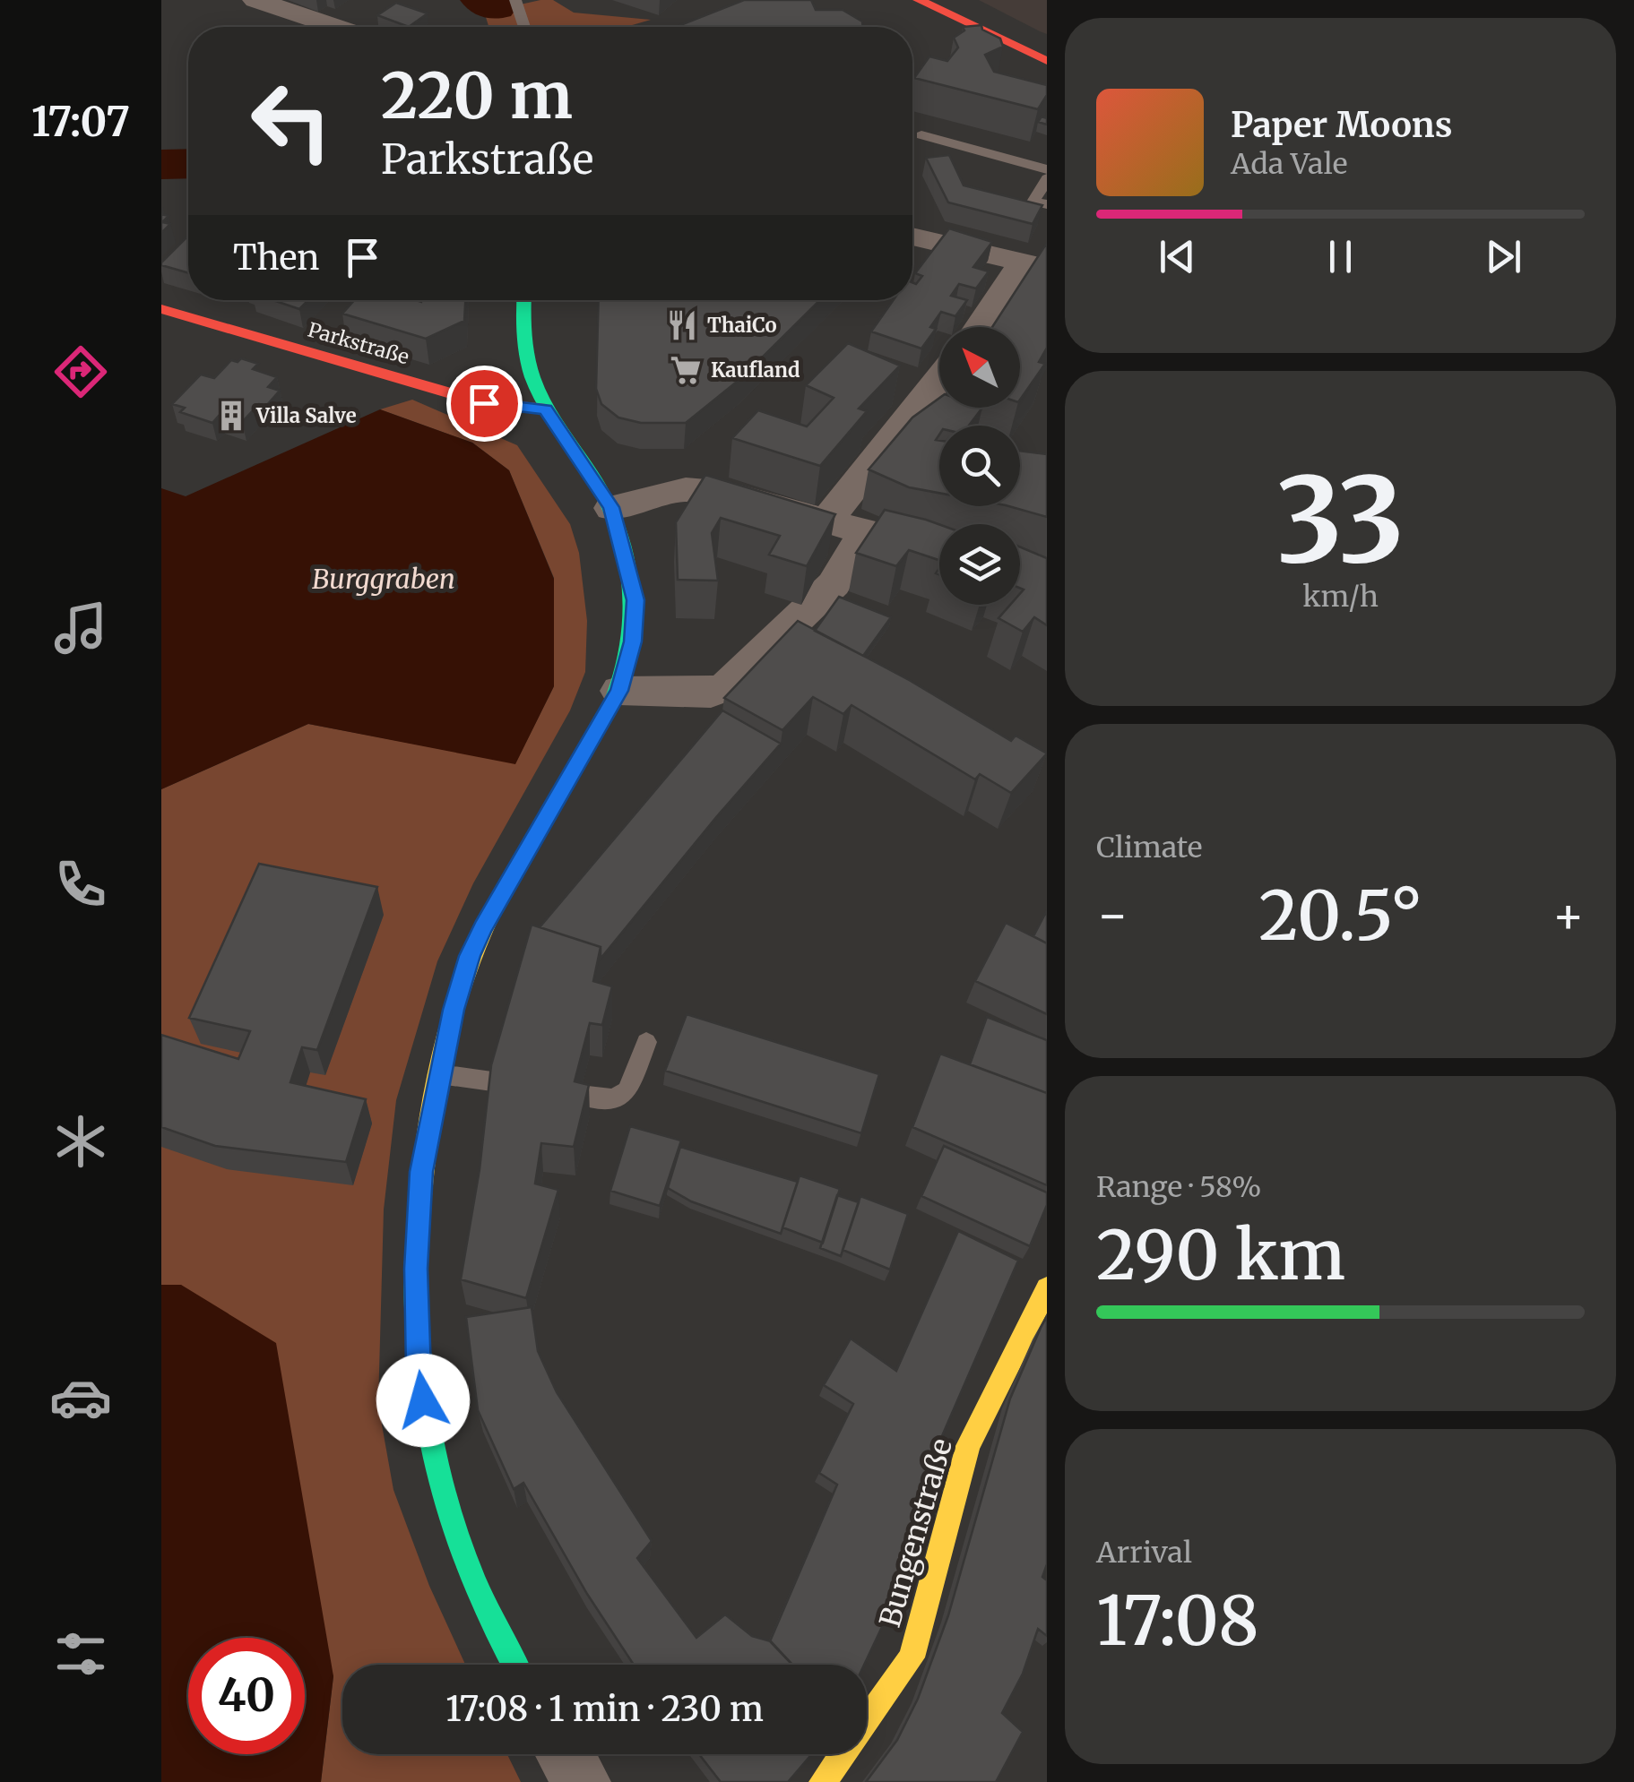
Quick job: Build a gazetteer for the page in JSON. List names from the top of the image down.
{
  "streets": {
    "street": ["Parkstraße", "Bungenstraße"]
  },
  "water": ["Burggraben"],
  "places": {
    "restaurant": ["ThaiCo"],
    "supermarket": ["Kaufland"],
    "building": ["Villa Salve"]
  },
  "north": "top left",
  "page": {
    "tabs": "17:07",
    "turn": ["220 m", "Parkstraße"],
    "song": ["Paper Moons", "Ada Vale"],
    "then": "Then",
    "tile": [
      ["33", "km/h"],
      "Climate",
      ["Range · 58%", "290 km"],
      ["Arrival", "17:08"]
    ],
    "heat": ["−", "20.5°", "+"],
    "limit": "40",
    "trip": "17:08 · 1 min · 230 m"
  }
}
